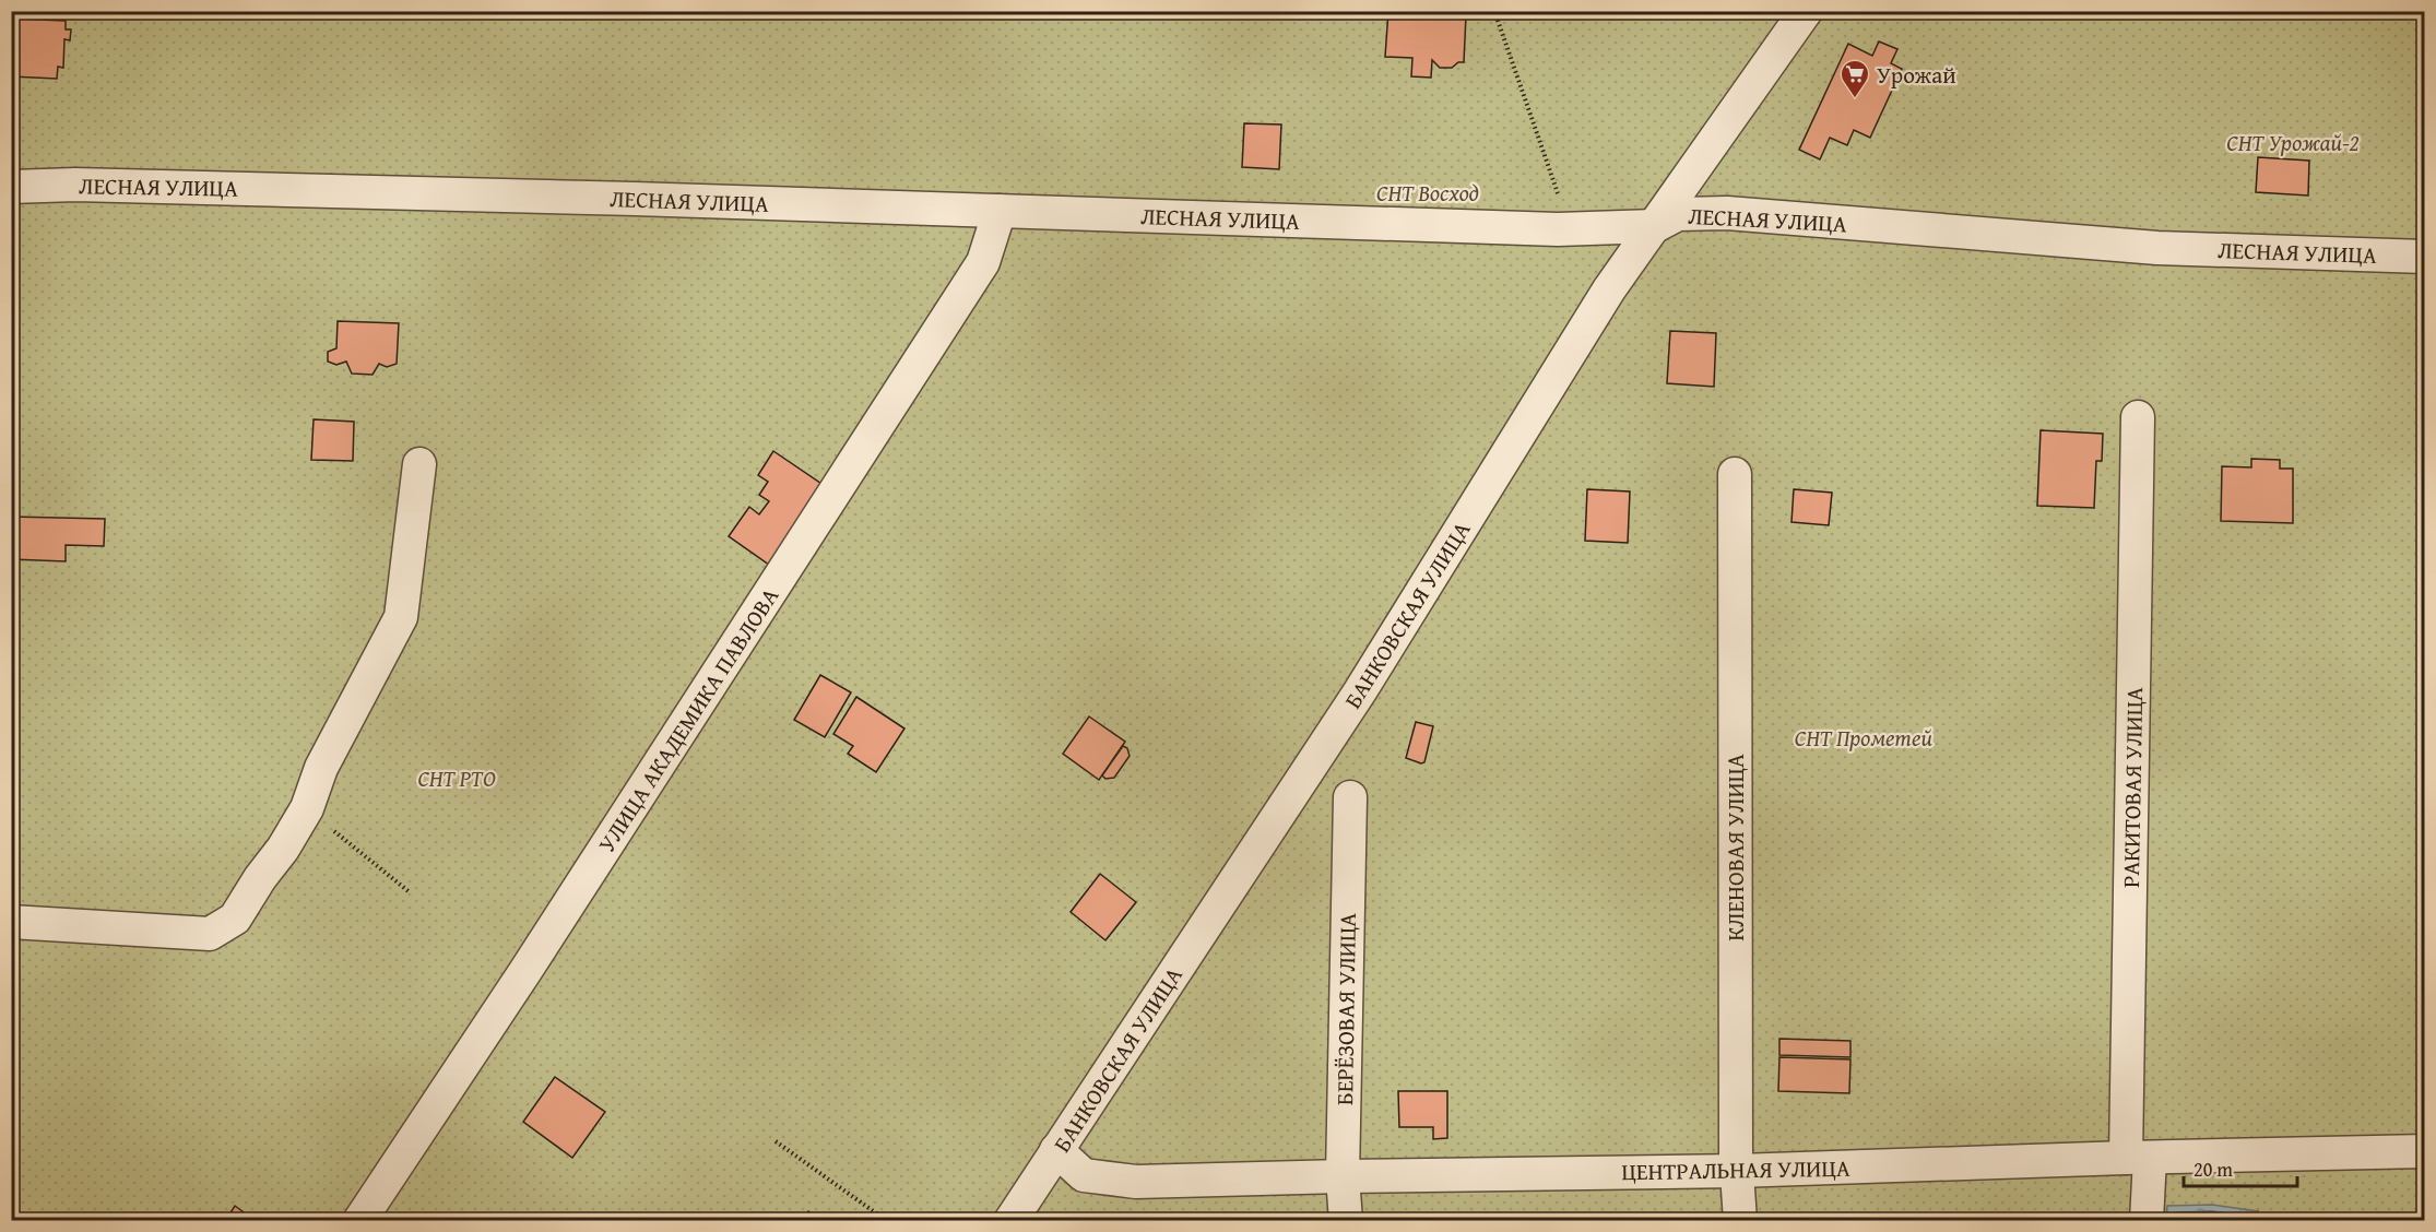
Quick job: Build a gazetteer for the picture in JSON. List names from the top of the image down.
{
  "streets": {
    "street": [
      "ЛЕСНАЯ УЛИЦА",
      "БАНКОВСКАЯ УЛИЦА",
      "УЛИЦА АКАДЕМИКА ПАВЛОВА",
      "РАКИТОВАЯ УЛИЦА",
      "КЛЕНОВАЯ УЛИЦА",
      "БЕРЁЗОВАЯ УЛИЦА",
      "ЦЕНТРАЛЬНАЯ УЛИЦА"
    ]
  },
  "crossings": [
    ["ЛЕСНАЯ УЛИЦА", "БАНКОВСКАЯ УЛИЦА"],
    ["ЛЕСНАЯ УЛИЦА", "УЛИЦА АКАДЕМИКА ПАВЛОВА"],
    ["БАНКОВСКАЯ УЛИЦА", "ЦЕНТРАЛЬНАЯ УЛИЦА"],
    ["РАКИТОВАЯ УЛИЦА", "ЦЕНТРАЛЬНАЯ УЛИЦА"],
    ["КЛЕНОВАЯ УЛИЦА", "ЦЕНТРАЛЬНАЯ УЛИЦА"],
    ["БЕРЁЗОВАЯ УЛИЦА", "ЦЕНТРАЛЬНАЯ УЛИЦА"]
  ],
  "parks": [
    "СНТ Урожай-2",
    "СНТ Восход",
    "СНТ Прометей",
    "СНТ РТО"
  ],
  "places": {
    "supermarket": ["Урожай"]
  },
  "scale_bar": "20 m"
}
